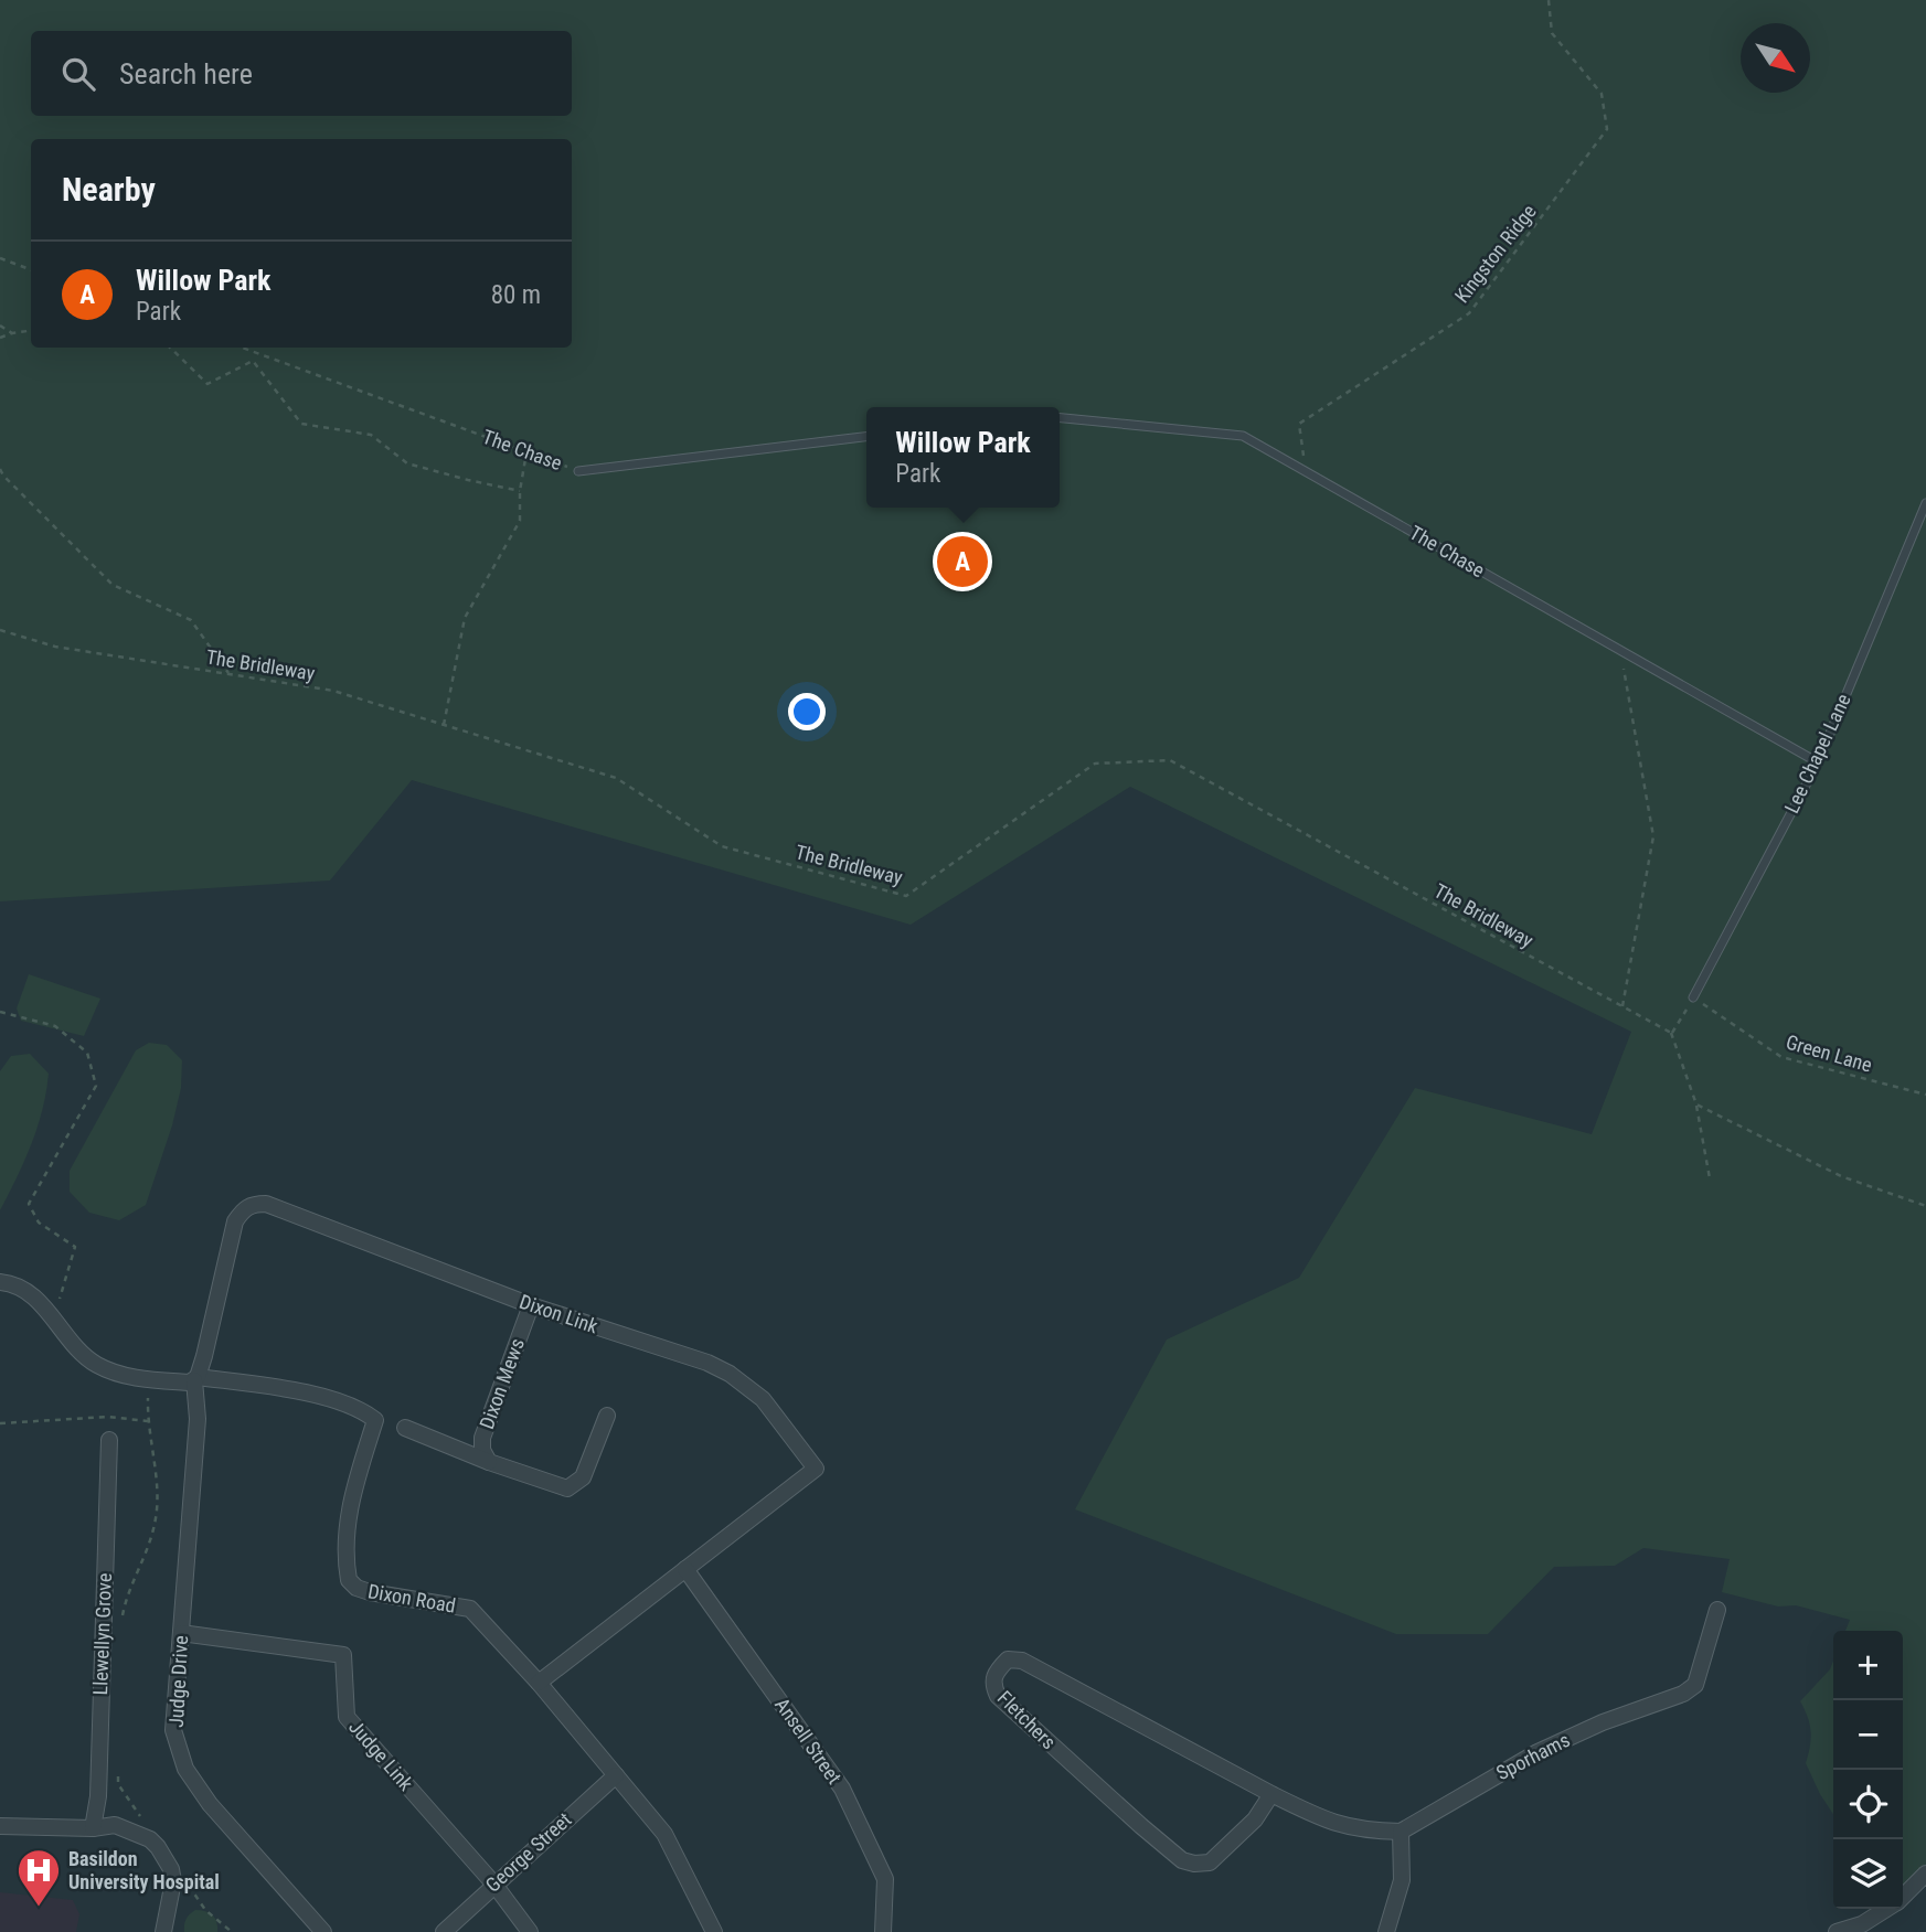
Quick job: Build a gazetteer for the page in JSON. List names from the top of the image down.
{
  "streets": {
    "street": [
      "Dixon Link",
      "Dixon Mews",
      "Dixon Road",
      "Llewellyn Grove",
      "Judge Drive",
      "Fletchers",
      "Ansell Street",
      "Judge Link",
      "Sporhams",
      "George Street"
    ],
    "lane": ["The Chase", "Lee Chapel Lane"],
    "path": ["Kingston Ridge", "The Bridleway", "Green Lane"]
  },
  "crossings": [
    ["Kingston Ridge", "The Chase"],
    ["The Chase", "Lee Chapel Lane"],
    ["Lee Chapel Lane", "Green Lane"],
    ["Dixon Link", "Dixon Mews"],
    ["Dixon Link", "Dixon Road"],
    ["Dixon Link", "Judge Drive"],
    ["Dixon Link", "Ansell Street"],
    ["Dixon Road", "Judge Drive"],
    ["Dixon Road", "George Street"],
    ["Judge Drive", "Judge Link"],
    ["Fletchers", "Sporhams"],
    ["Judge Link", "George Street"]
  ],
  "places": {
    "hospital": ["Basildon University Hospital"]
  },
  "north": "bottom right",
  "page": {
    "search": "Search here",
    "heading": "Nearby",
    "list": [
      {
        "mark": "A",
        "name": "Willow Park",
        "note": "Park",
        "value": "80 m"
      }
    ],
    "popup": ["Willow Park", "Park"],
    "pins": "A",
    "map_buttons": ["+", "−"]
  }
}
